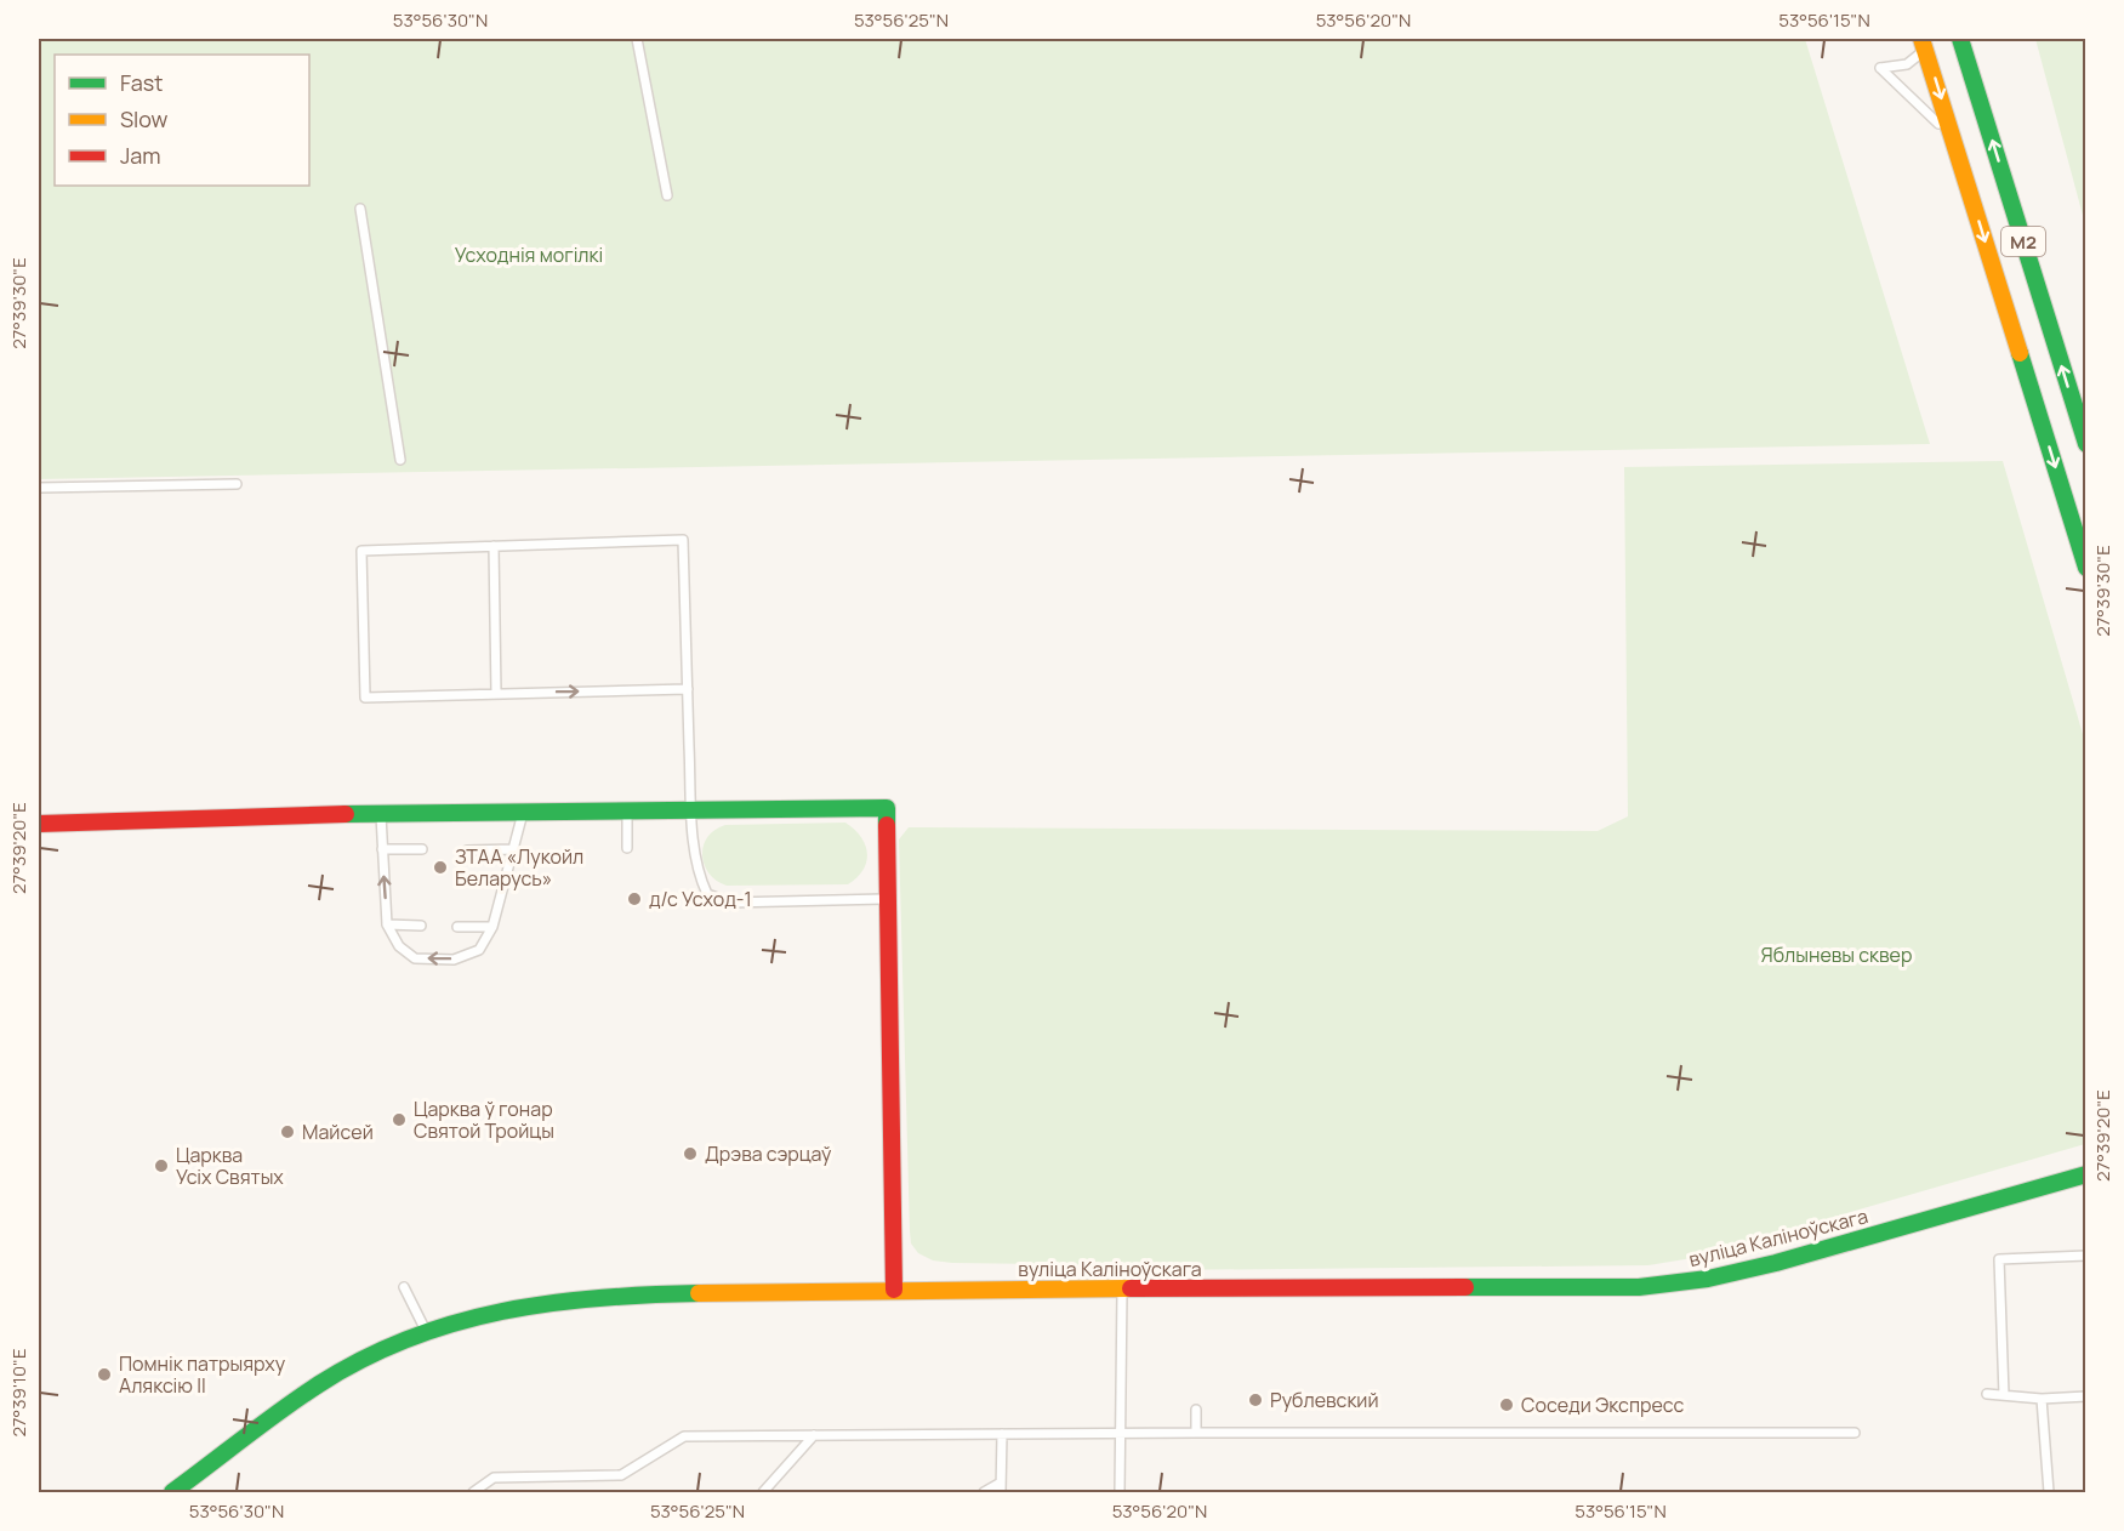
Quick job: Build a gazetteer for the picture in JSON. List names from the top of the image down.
{
  "streets": {
    "main road": ["М2", "вуліца Каліноўскага"]
  },
  "parks": ["Усходнія могілкі", "Яблыневы сквер"],
  "places": [
    "ЗТАА «Лукойл Беларусь»",
    "д/с Усход-1",
    "Царква ў гонар Святой Тройцы",
    "Майсей",
    "Дрэва сэрцаў",
    "Царква Усіх Святых",
    "Помнік патрыярху Аляксію II",
    "Рублевский",
    "Соседи Экспресс"
  ],
  "legend": ["Fast", "Slow", "Jam"],
  "coordinates": [
    "53°56'30\"N",
    "53°56'25\"N",
    "53°56'20\"N",
    "53°56'15\"N",
    "27°39'30\"E",
    "27°39'20\"E",
    "27°39'10\"E"
  ]
}
